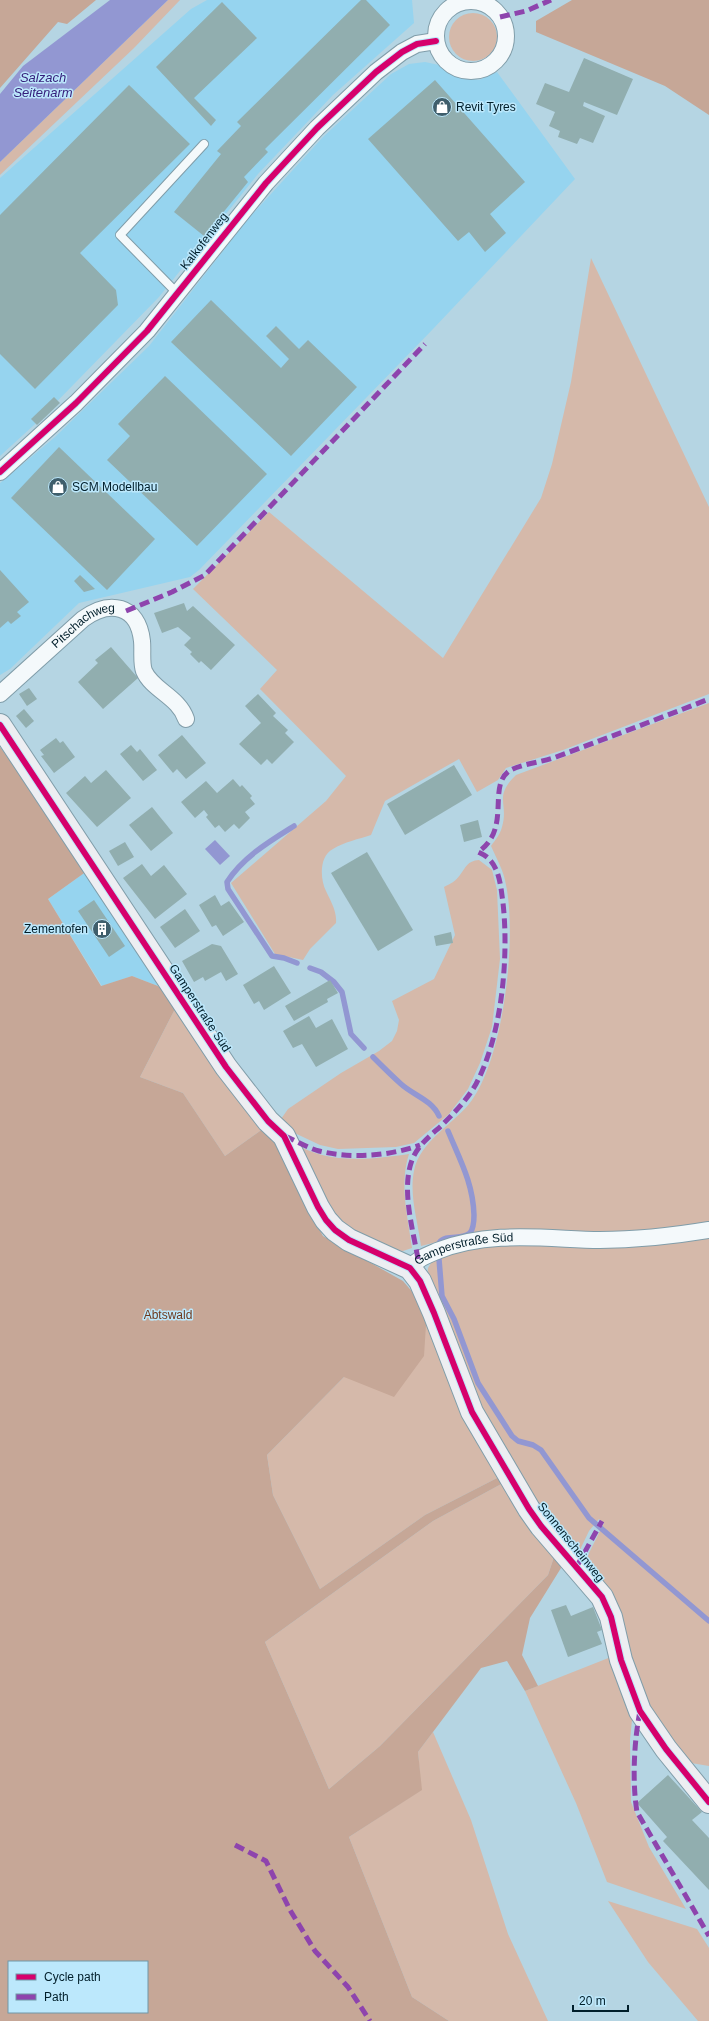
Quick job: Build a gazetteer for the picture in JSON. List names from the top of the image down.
{
  "streets": {
    "street": [
      "Kalkofenweg",
      "Pitschachweg",
      "Gamperstraße Süd",
      "Sonnenscheinweg"
    ]
  },
  "crossings": [
    ["Gamperstraße Süd", "Sonnenscheinweg"]
  ],
  "water": ["Salzach Seitenarm"],
  "parks": ["Abtswald"],
  "places": {
    "shop": ["Revit Tyres", "SCM Modellbau"],
    "building": ["Zementofen"]
  },
  "legend": ["Cycle path", "Path"],
  "scale_bar": "20 m"
}
